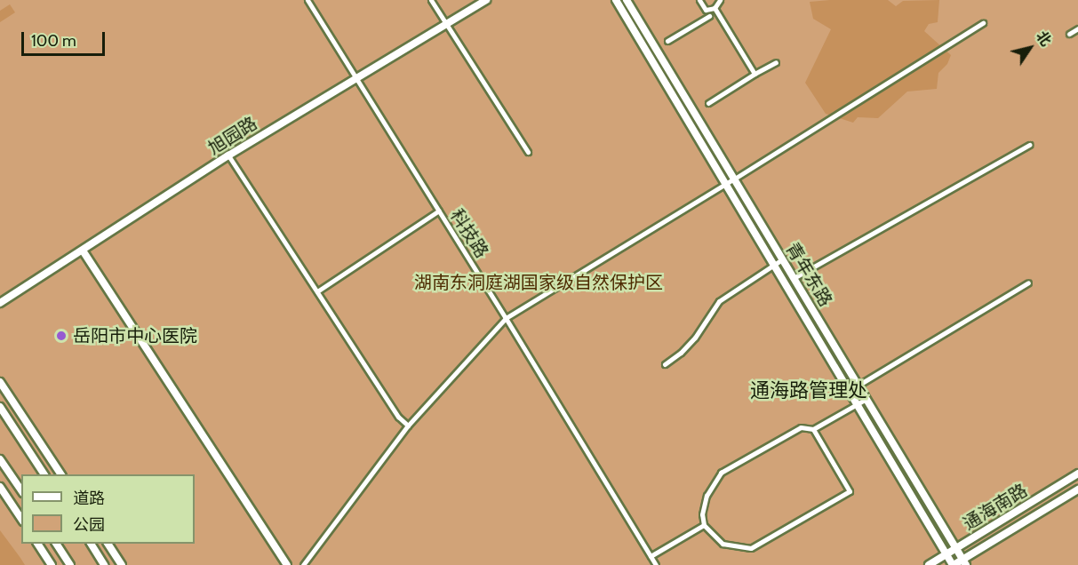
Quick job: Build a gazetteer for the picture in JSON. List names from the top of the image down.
{
  "streets": {
    "main road": ["旭园路", "青年东路", "通海南路"],
    "street": ["科技路"]
  },
  "crossings": [
    ["旭园路", "科技路"],
    ["青年东路", "通海南路"]
  ],
  "districts": ["通海路管理处"],
  "parks": ["湖南东洞庭湖国家级自然保护区"],
  "places": ["岳阳市中心医院"],
  "legend": ["道路", "公园"],
  "scale_bar": "100 m",
  "north": "top right"
}
